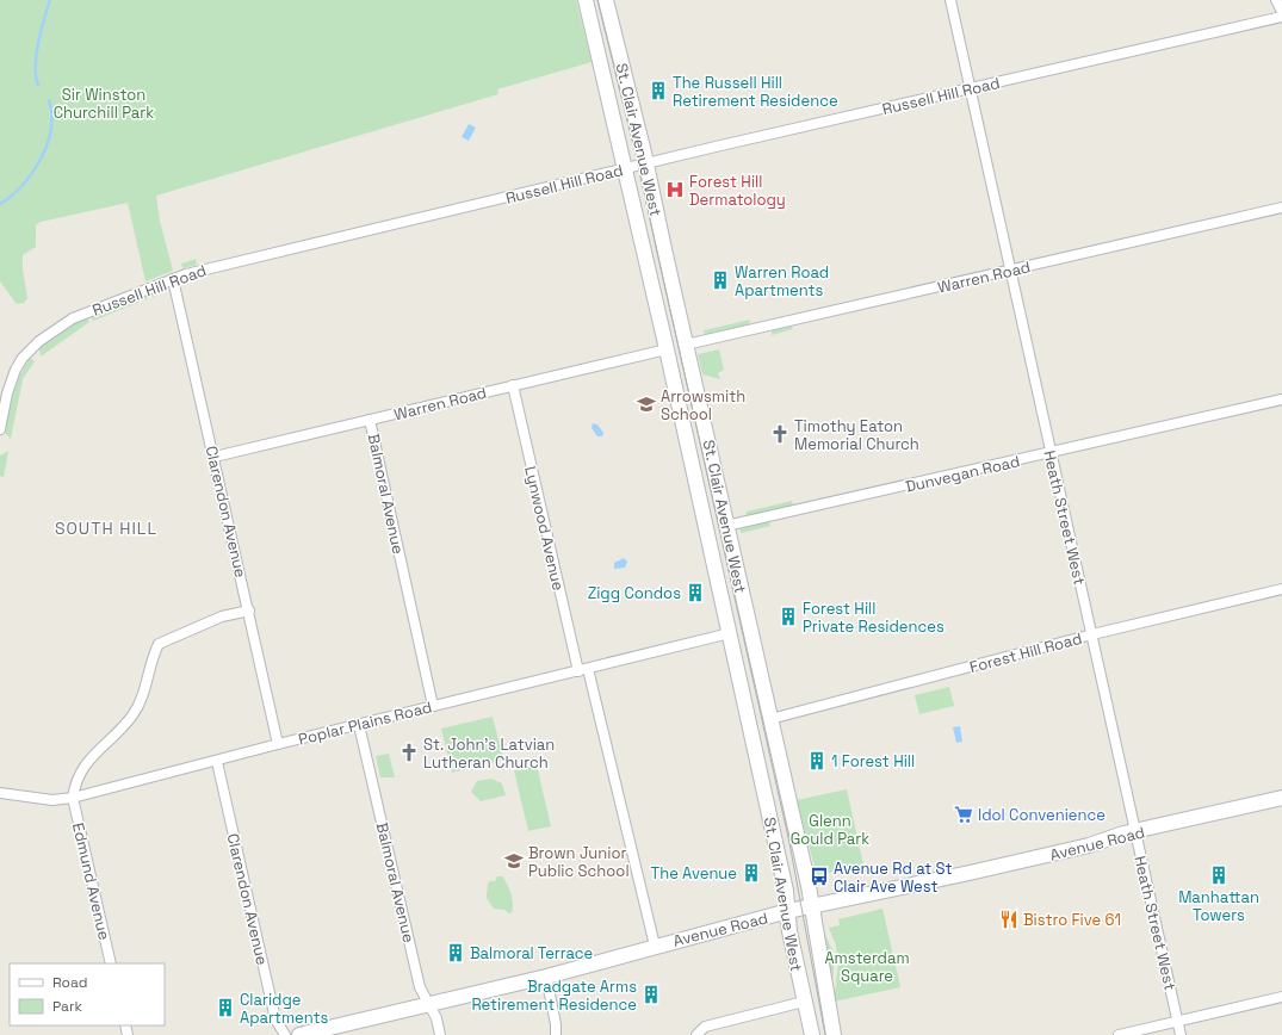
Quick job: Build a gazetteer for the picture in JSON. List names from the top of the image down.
{
  "streets": {
    "main road": ["St. Clair Avenue West", "Avenue Road"],
    "street": [
      "Russell Hill Road",
      "Warren Road",
      "Dunvegan Road",
      "Balmoral Avenue",
      "Clarendon Avenue",
      "Heath Street West",
      "Lynwood Avenue",
      "Forest Hill Road",
      "Poplar Plains Road",
      "Edmund Avenue"
    ]
  },
  "crossings": [
    ["Russell Hill Road", "St. Clair Avenue West"],
    ["Russell Hill Road", "Clarendon Avenue"],
    ["Russell Hill Road", "Heath Street West"],
    ["St. Clair Avenue West", "Warren Road"],
    ["St. Clair Avenue West", "Dunvegan Road"],
    ["St. Clair Avenue West", "Forest Hill Road"],
    ["St. Clair Avenue West", "Poplar Plains Road"],
    ["St. Clair Avenue West", "Avenue Road"],
    ["Warren Road", "Balmoral Avenue"],
    ["Warren Road", "Clarendon Avenue"],
    ["Warren Road", "Heath Street West"],
    ["Warren Road", "Lynwood Avenue"],
    ["Dunvegan Road", "Heath Street West"],
    ["Balmoral Avenue", "Poplar Plains Road"],
    ["Balmoral Avenue", "Avenue Road"],
    ["Clarendon Avenue", "Poplar Plains Road"],
    ["Heath Street West", "Forest Hill Road"],
    ["Heath Street West", "Avenue Road"],
    ["Lynwood Avenue", "Poplar Plains Road"],
    ["Poplar Plains Road", "Edmund Avenue"]
  ],
  "districts": ["SOUTH HILL"],
  "parks": ["Sir Winston Churchill Park", "Glenn Gould Park", "Amsterdam Square"],
  "places": {
    "building": [
      "The Russell Hill Retirement Residence",
      "Warren Road Apartments",
      "Zigg Condos",
      "Forest Hill Private Residences",
      "1 Forest Hill",
      "The Avenue",
      "Manhattan Towers",
      "Balmoral Terrace",
      "Bradgate Arms Retirement Residence",
      "Claridge Apartments"
    ],
    "hospital": ["Forest Hill Dermatology"],
    "school or university": ["Arrowsmith School", "Brown Junior Public School"],
    "church": ["Timothy Eaton Memorial Church", "St. John's Latvian Lutheran Church"],
    "supermarket": ["Idol Convenience"],
    "bus stop": ["Avenue Rd at St Clair Ave West"],
    "restaurant": ["Bistro Five 61"]
  },
  "legend": ["Road", "Park"]
}
